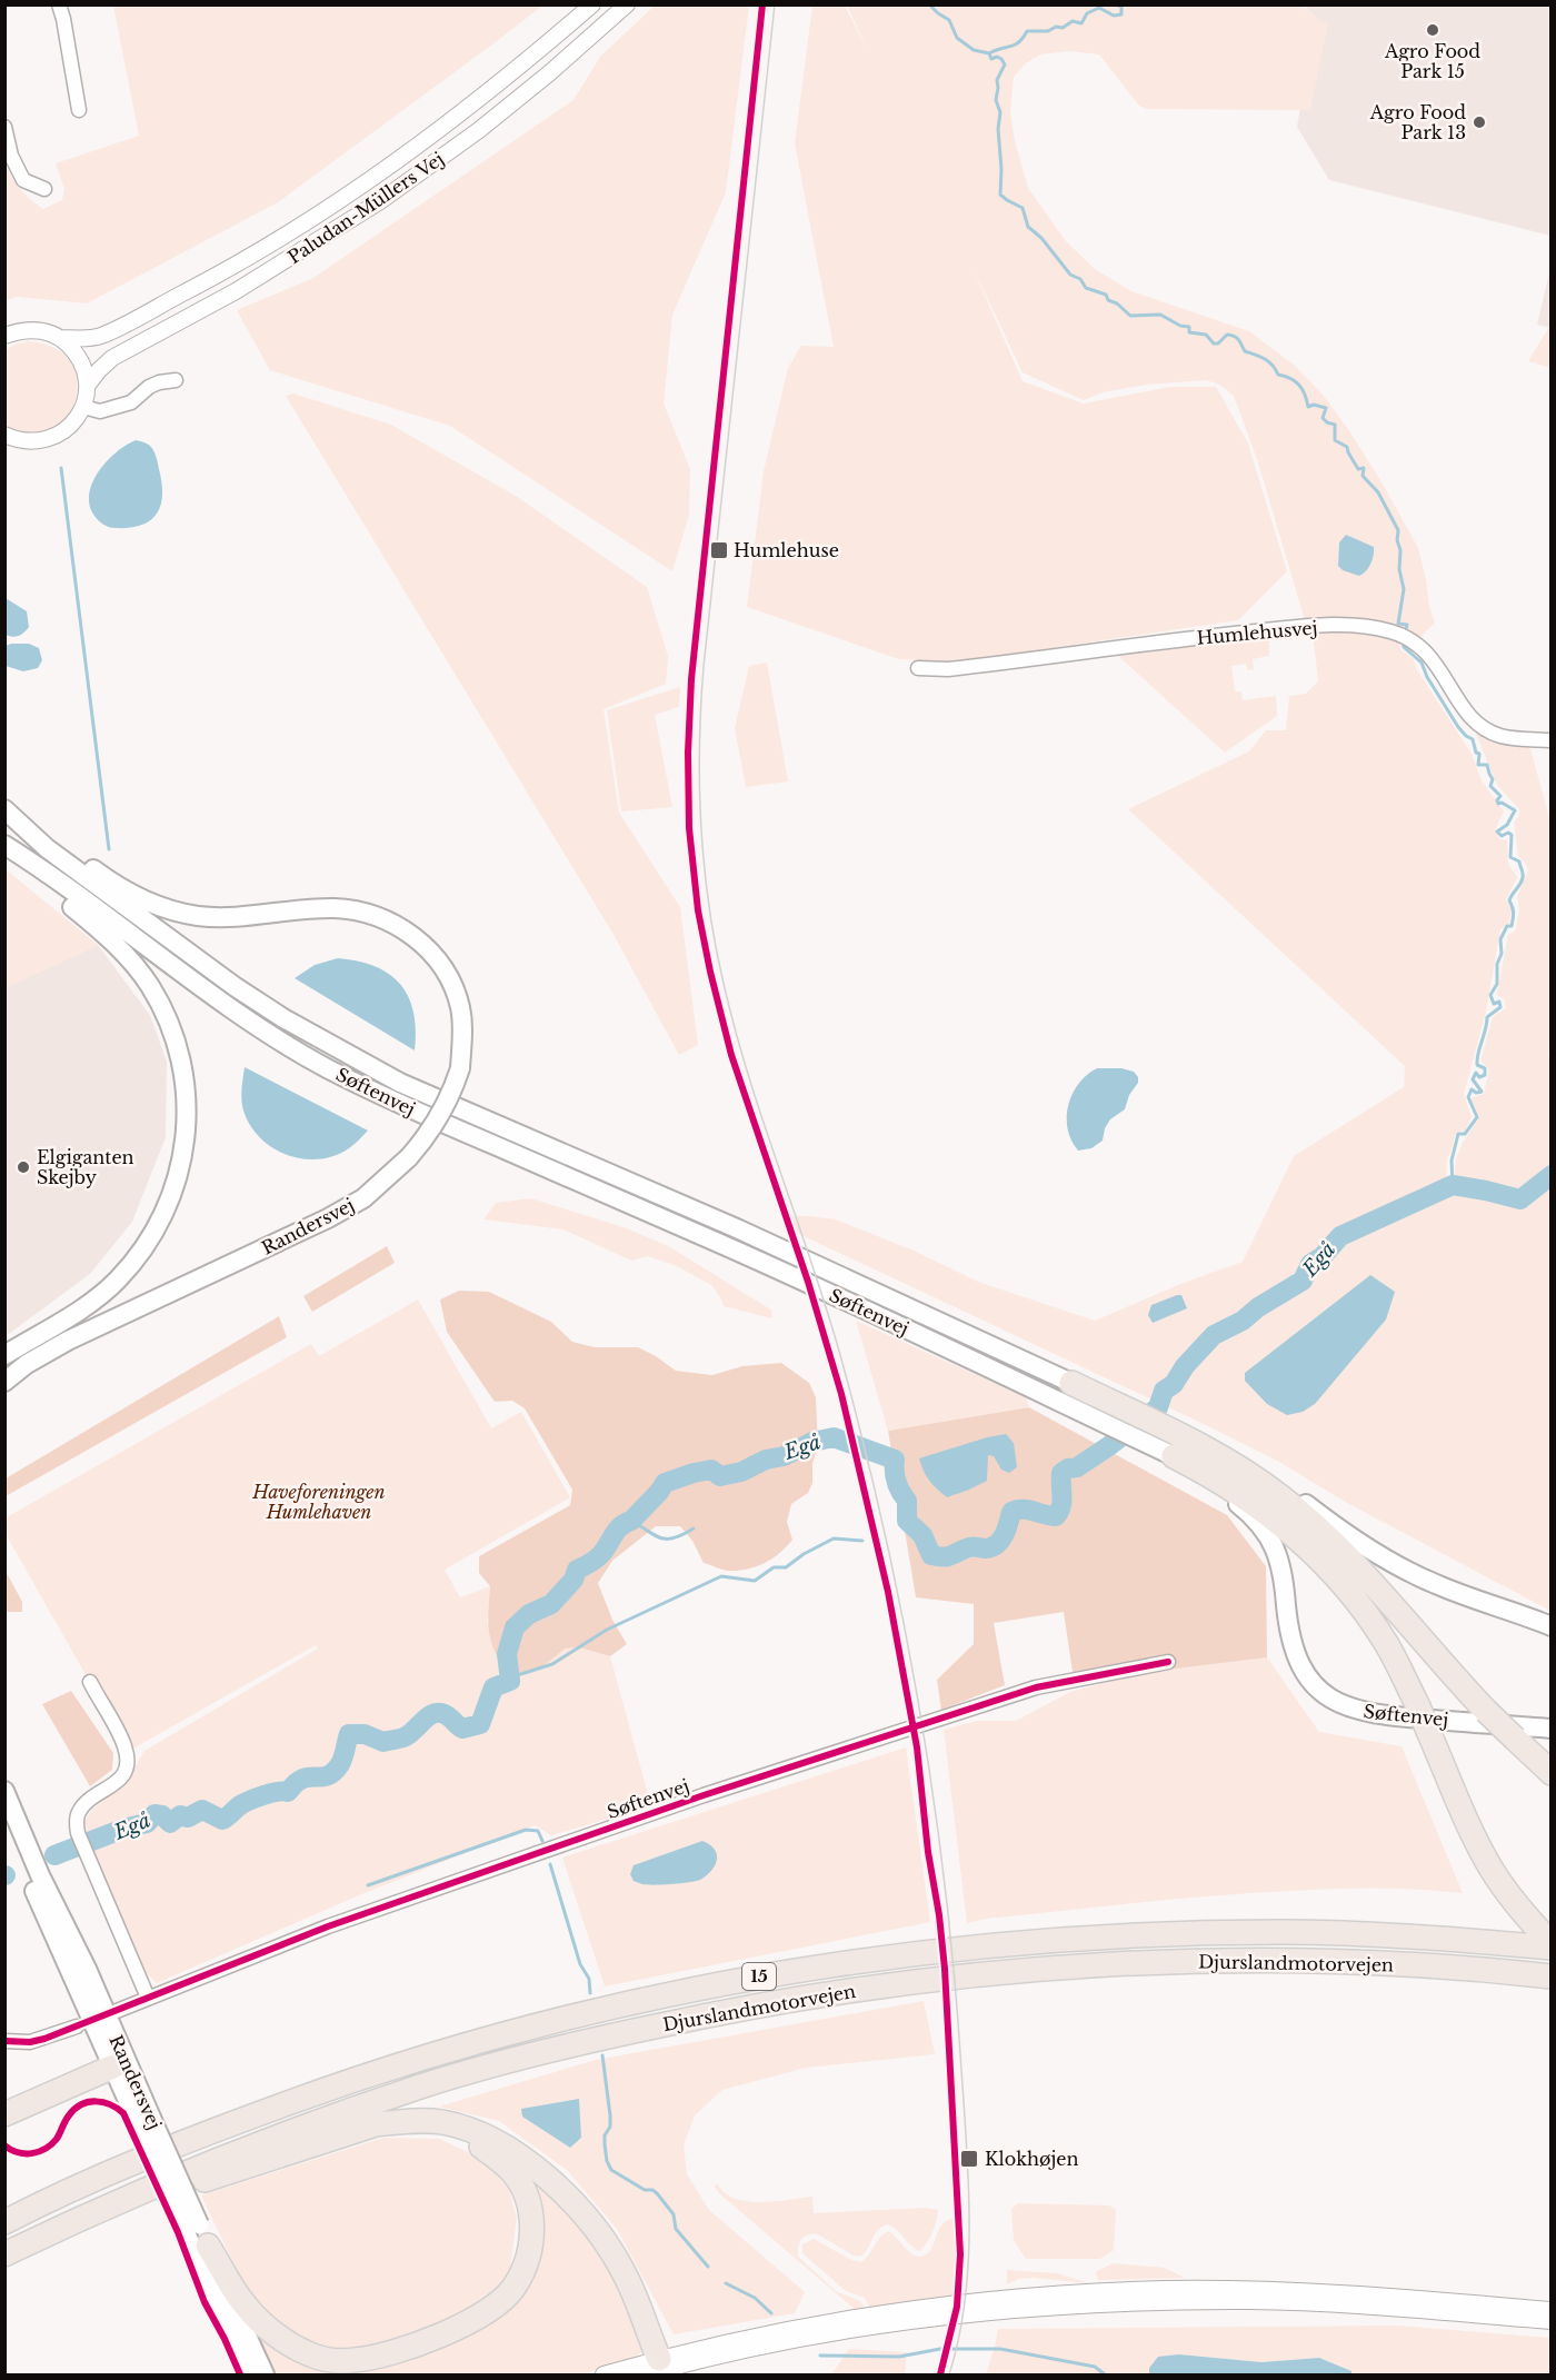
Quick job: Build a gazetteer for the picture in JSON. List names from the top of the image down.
{
  "streets": {
    "highway": ["Djurslandmotorvejen", "15"],
    "main road": ["Søftenvej", "Randersvej"],
    "street": ["Paludan-Müllers Vej", "Humlehusvej"]
  },
  "crossings": [
    ["Søftenvej", "Randersvej"]
  ],
  "water": ["Egå"],
  "parks": ["Haveforeningen Humlehaven"],
  "places": {
    "other": ["Agro Food Park 15", "Agro Food Park 13", "Elgiganten Skejby"],
    "transit": ["Humlehuse", "Klokhøjen"]
  }
}
